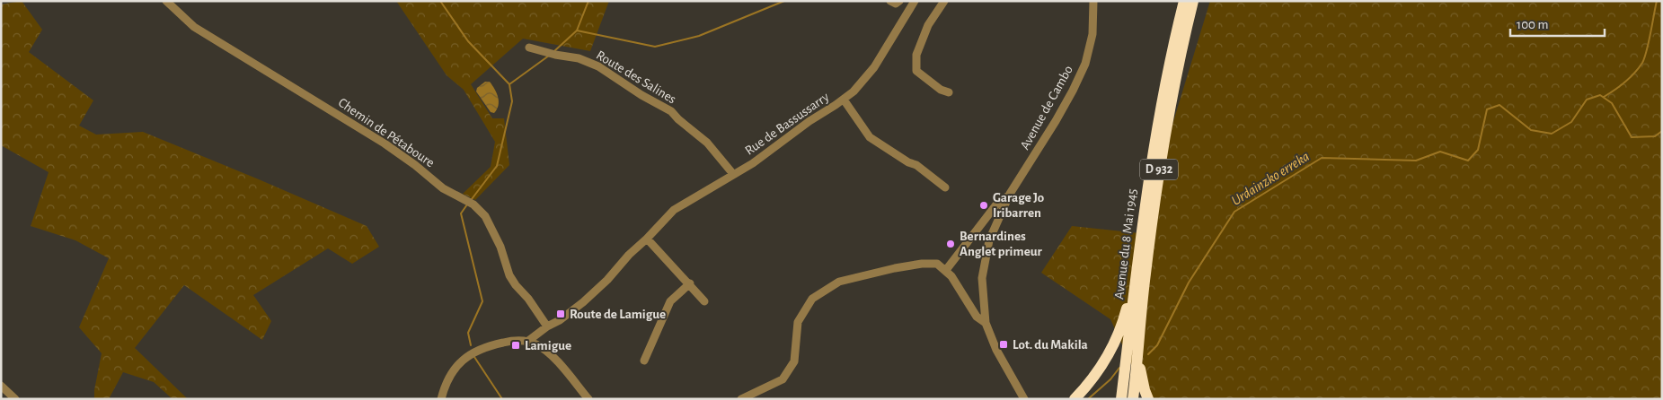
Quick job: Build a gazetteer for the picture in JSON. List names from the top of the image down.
{
  "streets": {
    "highway": ["D 932", "Avenue du 8 Mai 1945"],
    "street": [
      "Route des Salines",
      "Avenue de Cambo",
      "Rue de Bassussarry",
      "Chemin de Pétaboure"
    ]
  },
  "crossings": [
    ["Route des Salines", "Rue de Bassussarry"],
    ["D 932", "Avenue du 8 Mai 1945"]
  ],
  "water": ["Urdainzko erreka"],
  "places": {
    "other": ["Garage Jo Iribarren", "Bernardines Anglet primeur"],
    "transit": ["Route de Lamigue", "Lot. du Makila", "Lamigue"]
  },
  "scale_bar": "100 m"
}
